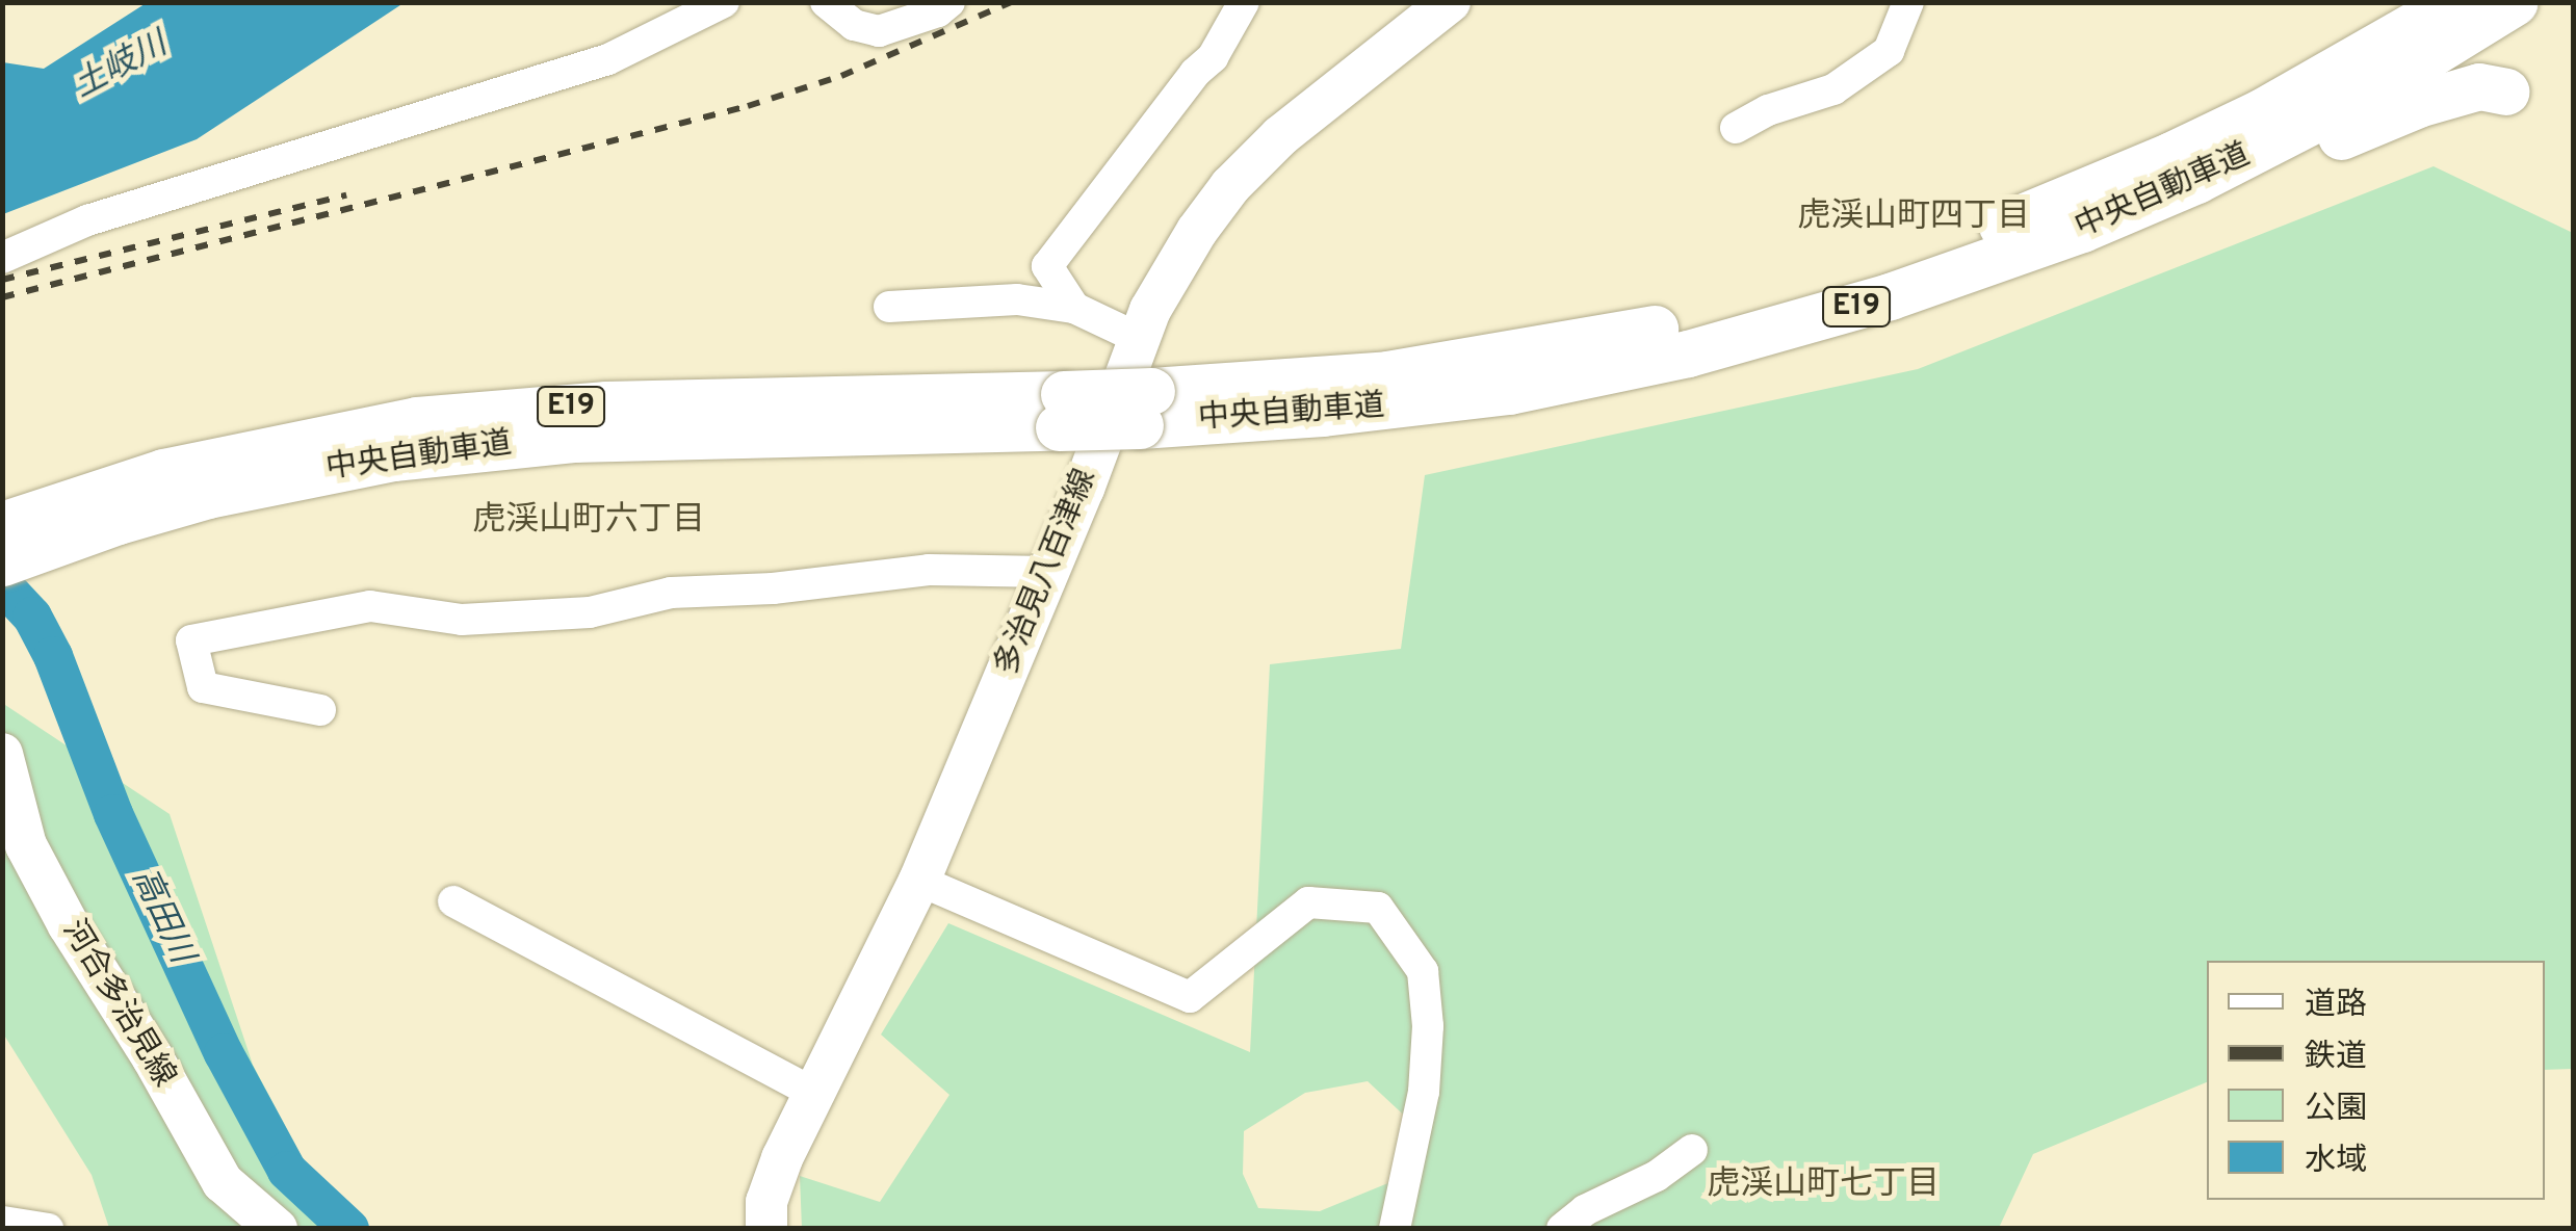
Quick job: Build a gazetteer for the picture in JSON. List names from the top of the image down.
{
  "streets": {
    "highway": ["中央自動車道", "E19"],
    "main road": ["多治見八百津線", "河合多治見線"]
  },
  "districts": ["虎渓山町四丁目", "虎渓山町六丁目", "虎渓山町七丁目"],
  "water": ["土岐川", "高田川"],
  "legend": [
    "道路",
    "鉄道",
    "公園",
    "水域"
  ]
}
